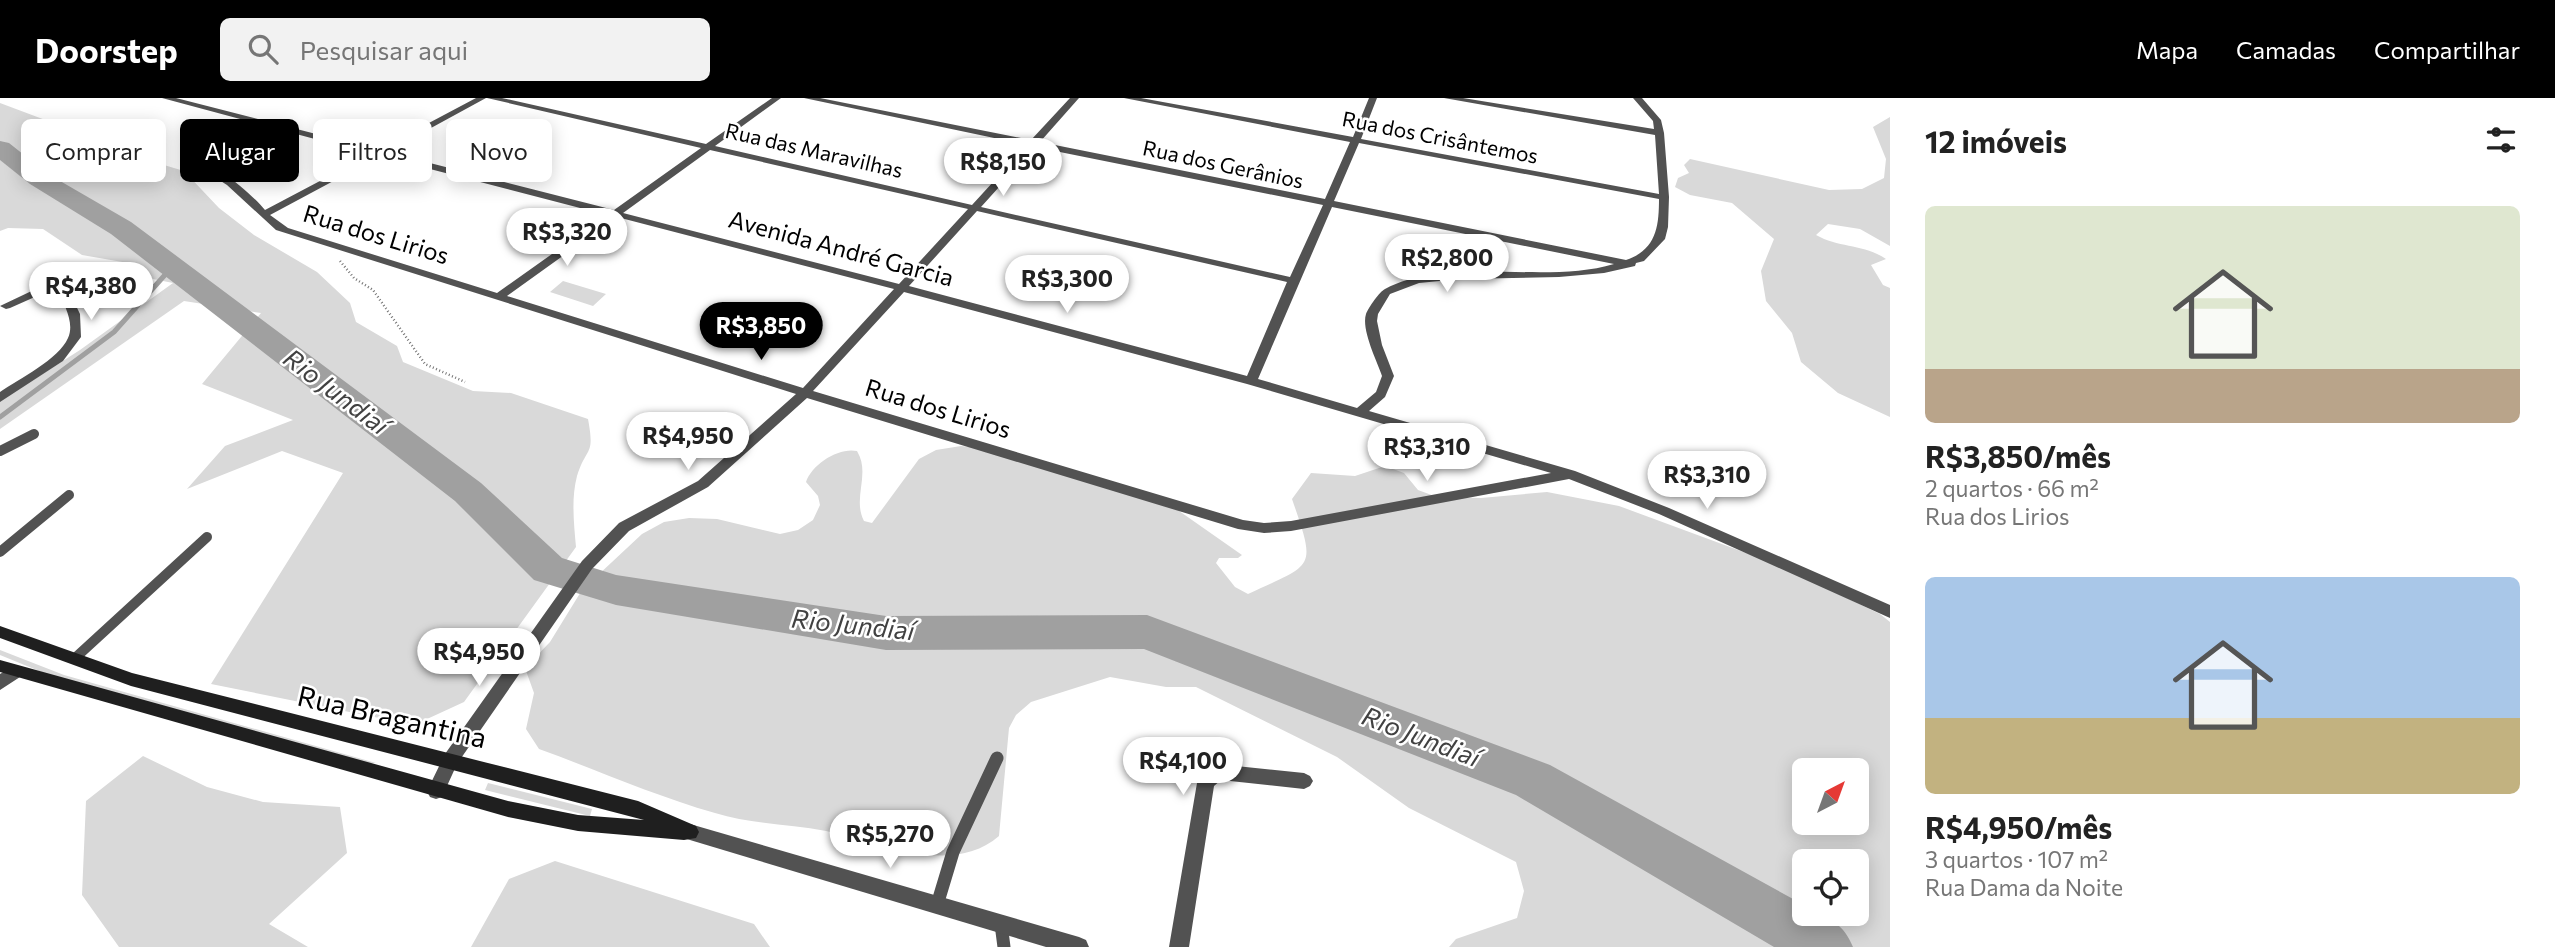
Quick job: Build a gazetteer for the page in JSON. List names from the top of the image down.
{
  "streets": {
    "main road": ["Rua Bragantina"],
    "street": [
      "Rua dos Crisântemos",
      "Rua das Maravilhas",
      "Rua dos Gerânios",
      "Rua dos Lirios",
      "Avenida André Garcia"
    ]
  },
  "crossings": [
    ["Rua dos Lirios", "Avenida André Garcia"]
  ],
  "water": ["Rio Jundiaí"],
  "north": "top right",
  "page": {
    "header": "Doorstep",
    "search": "Pesquisar aqui",
    "nav": ["Mapa", "Camadas", "Compartilhar"],
    "heading": "12 imóveis",
    "chip": [
      "Comprar",
      "Alugar",
      "Filtros",
      "Novo"
    ],
    "price": [
      "R$8,150",
      "R$3,320",
      "R$2,800",
      "R$3,300",
      "R$4,380",
      "R$3,850",
      "R$4,950",
      "R$3,310",
      "R$3,310",
      "R$4,950",
      "R$4,100",
      "R$5,270"
    ],
    "list": [
      {
        "name": "R$3,850/mês",
        "note": "2 quartos · 66 m² · Rua dos Lirios"
      },
      {
        "name": "R$4,950/mês",
        "note": "3 quartos · 107 m² · Rua Dama da Noite"
      }
    ]
  }
}
